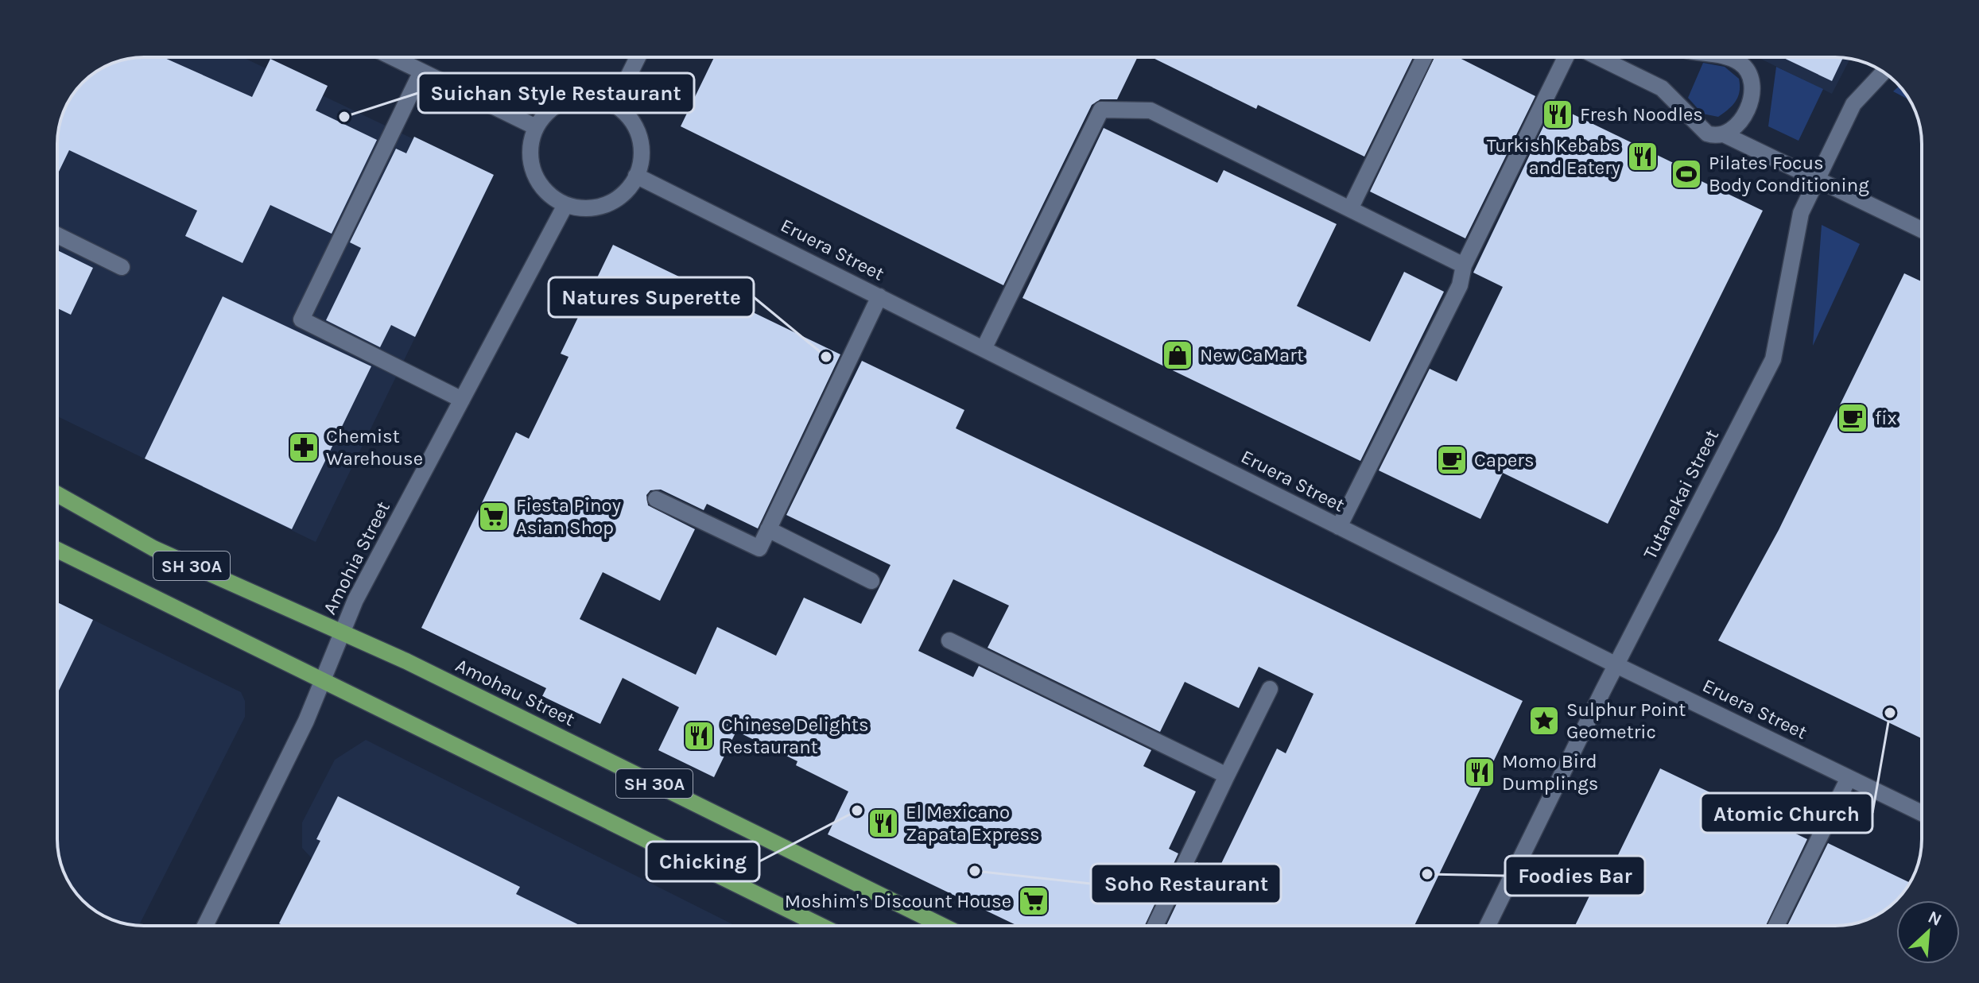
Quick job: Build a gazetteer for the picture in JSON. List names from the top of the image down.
{
  "streets": {
    "main road": ["SH 30A", "Amohau Street"],
    "street": ["Eruera Street", "Tutanekai Street", "Amohia Street"]
  },
  "crossings": [
    ["Eruera Street", "Tutanekai Street"],
    ["Eruera Street", "Amohia Street"],
    ["Amohia Street", "SH 30A"],
    ["Amohia Street", "Amohau Street"]
  ],
  "places": {
    "restaurant": [
      "Fresh Noodles",
      "Turkish Kebabs and Eatery",
      "Chinese Delights Restaurant",
      "Momo Bird Dumplings",
      "El Mexicano Zapata Express"
    ],
    "other": [
      "Suichan Style Restaurant",
      "Natures Superette",
      "Atomic Church",
      "Chicking",
      "Soho Restaurant",
      "Foodies Bar"
    ],
    "sports": ["Pilates Focus Body Conditioning"],
    "shop": ["New CaMart"],
    "cafe": ["fix", "Capers"],
    "pharmacy": ["Chemist Warehouse"],
    "supermarket": ["Fiesta Pinoy Asian Shop", "Moshim's Discount House"],
    "place": ["Sulphur Point Geometric"]
  },
  "north": "top right"
}
